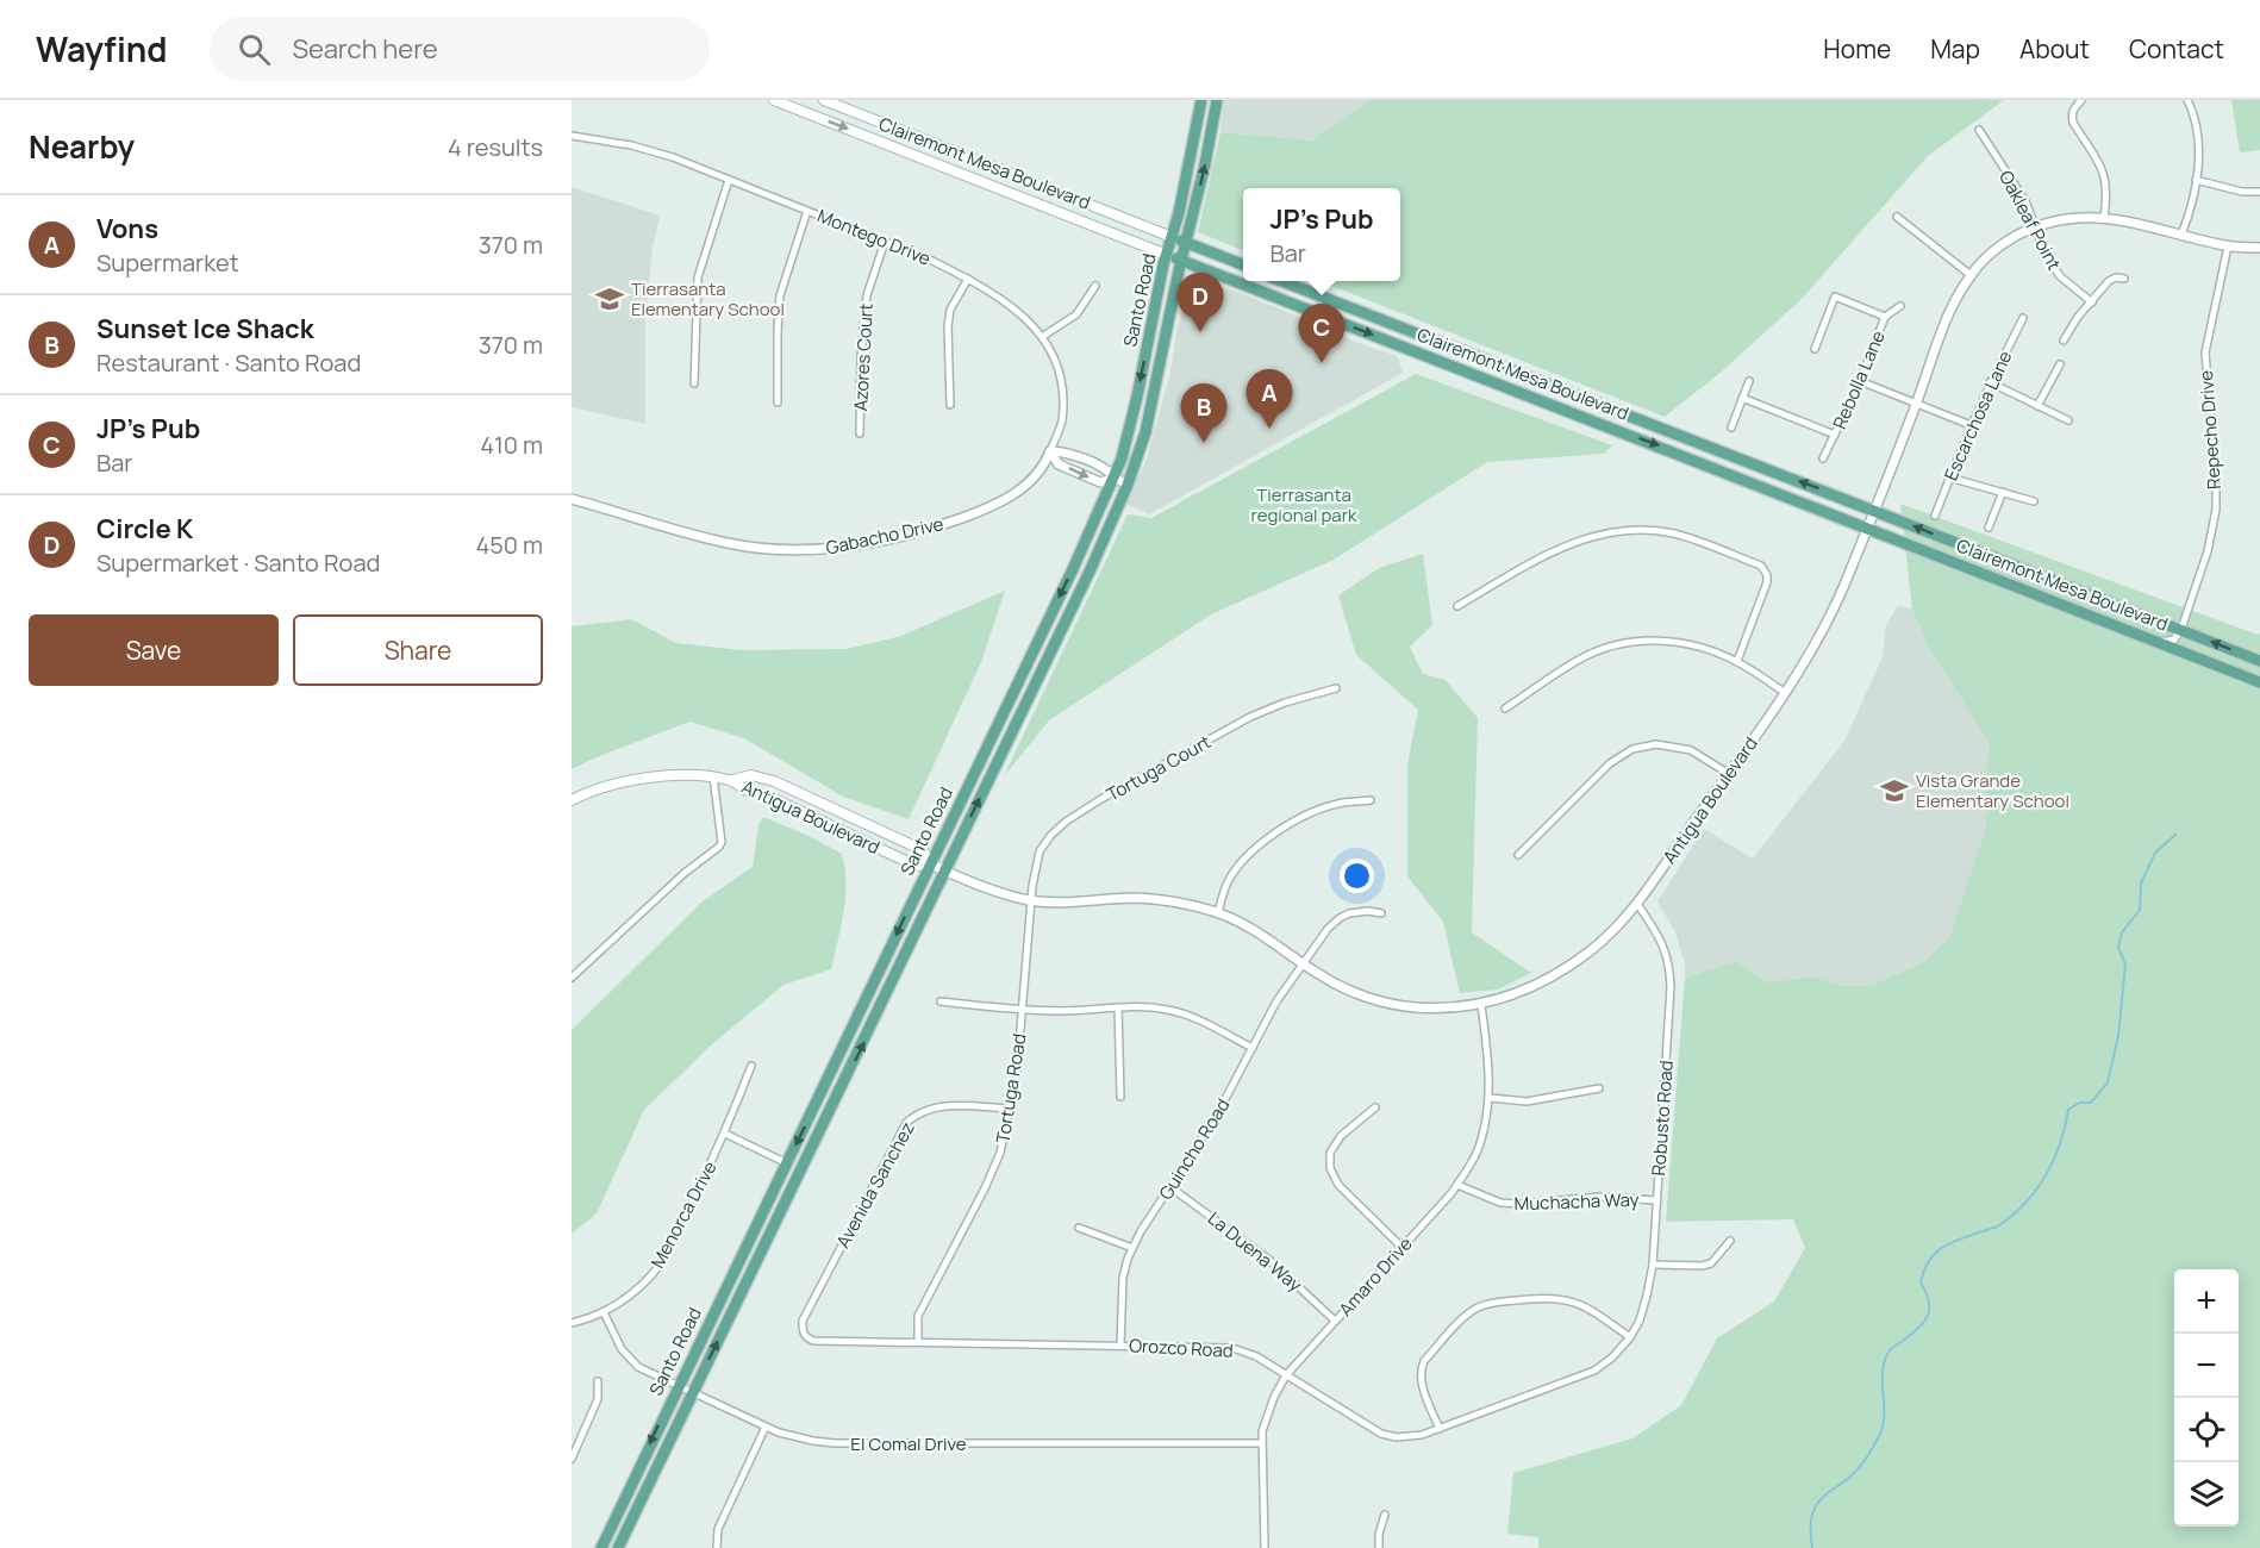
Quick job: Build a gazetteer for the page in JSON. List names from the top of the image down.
{
  "streets": {
    "main road": ["Clairemont Mesa Boulevard", "Santo Road", "Antigua Boulevard"],
    "street": [
      "Oakleaf Point",
      "Montego Drive",
      "Azores Court",
      "Rebolla Lane",
      "Escarchosa Lane",
      "Repecho Drive",
      "Gabacho Drive",
      "Tortuga Court",
      "Tortuga Road",
      "Robusto Road",
      "Guincho Road",
      "Avenida Sanchez",
      "Muchacha Way",
      "Menorca Drive",
      "La Duena Way",
      "Amaro Drive",
      "Orozco Road",
      "El Comal Drive"
    ]
  },
  "crossings": [
    ["Clairemont Mesa Boulevard", "Santo Road"],
    ["Clairemont Mesa Boulevard", "Repecho Drive"],
    ["Clairemont Mesa Boulevard", "Antigua Boulevard"],
    ["Oakleaf Point", "Antigua Boulevard"],
    ["Montego Drive", "Azores Court"],
    ["Montego Drive", "Gabacho Drive"],
    ["Santo Road", "Antigua Boulevard"],
    ["Santo Road", "El Comal Drive"],
    ["Repecho Drive", "Antigua Boulevard"],
    ["Tortuga Court", "Antigua Boulevard"],
    ["Tortuga Court", "Tortuga Road"],
    ["Antigua Boulevard", "Tortuga Road"],
    ["Antigua Boulevard", "Robusto Road"],
    ["Antigua Boulevard", "Guincho Road"],
    ["Antigua Boulevard", "Amaro Drive"],
    ["Tortuga Road", "Avenida Sanchez"],
    ["Tortuga Road", "Orozco Road"],
    ["Robusto Road", "Muchacha Way"],
    ["Robusto Road", "Orozco Road"],
    ["Guincho Road", "La Duena Way"],
    ["Guincho Road", "Orozco Road"],
    ["Avenida Sanchez", "Orozco Road"],
    ["Muchacha Way", "Amaro Drive"],
    ["Menorca Drive", "El Comal Drive"],
    ["La Duena Way", "Amaro Drive"],
    ["Amaro Drive", "Orozco Road"],
    ["Amaro Drive", "El Comal Drive"]
  ],
  "parks": ["Tierrasanta regional park"],
  "places": {
    "school or university": ["Tierrasanta Elementary School", "Vista Grande Elementary School"]
  },
  "page": {
    "header": "Wayfind",
    "search": "Search here",
    "nav": [
      "Home",
      "Map",
      "About",
      "Contact"
    ],
    "heading": ["Nearby", "4 results"],
    "popup": ["JP's Pub", "Bar"],
    "list": [
      {
        "mark": "A",
        "name": "Vons",
        "note": "Supermarket",
        "value": "370 m"
      },
      {
        "mark": "B",
        "name": "Sunset Ice Shack",
        "note": "Restaurant · Santo Road",
        "value": "370 m"
      },
      {
        "mark": "C",
        "name": "JP's Pub",
        "note": "Bar",
        "value": "410 m"
      },
      {
        "mark": "D",
        "name": "Circle K",
        "note": "Supermarket · Santo Road",
        "value": "450 m"
      }
    ],
    "pins": [
      "D",
      "C",
      "A",
      "B"
    ],
    "buttons": ["Save", "Share"],
    "map_buttons": ["+", "−"]
  }
}
